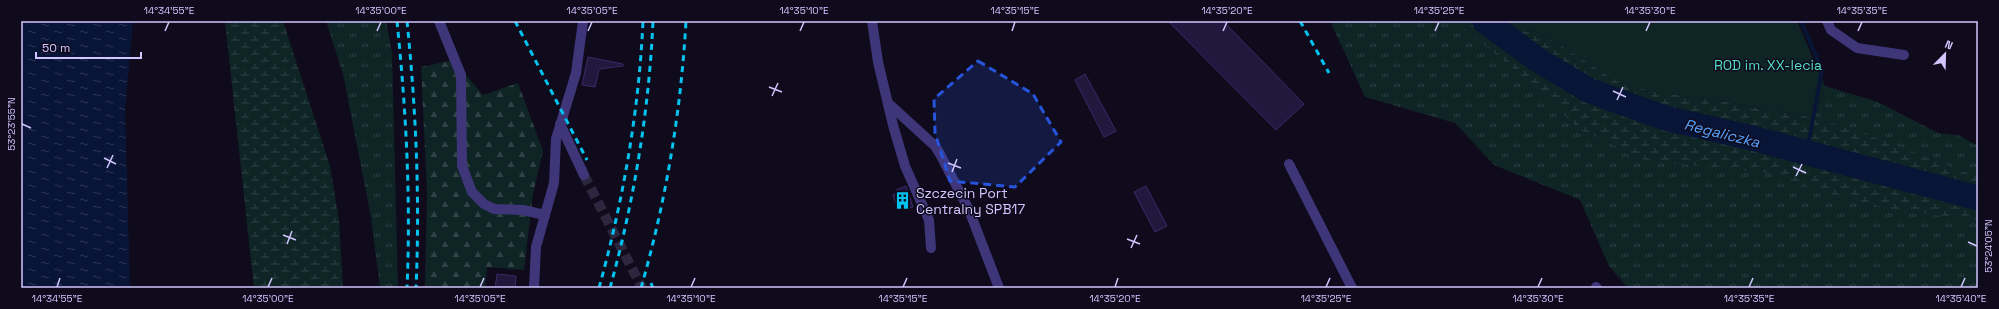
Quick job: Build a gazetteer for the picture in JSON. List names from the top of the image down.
{
  "water": ["Regaliczka"],
  "parks": ["ROD im. XX-lecia"],
  "places": {
    "building": ["Szczecin Port Centralny SPB17"]
  },
  "scale_bar": "50 m",
  "north": "top right",
  "coordinates": [
    "14°34'55\"E",
    "14°35'00\"E",
    "14°35'05\"E",
    "14°35'10\"E",
    "14°35'15\"E",
    "14°35'20\"E",
    "14°35'25\"E",
    "14°35'30\"E",
    "14°35'35\"E",
    "53°23'55\"N",
    "53°24'05\"N",
    "14°35'40\"E"
  ]
}
